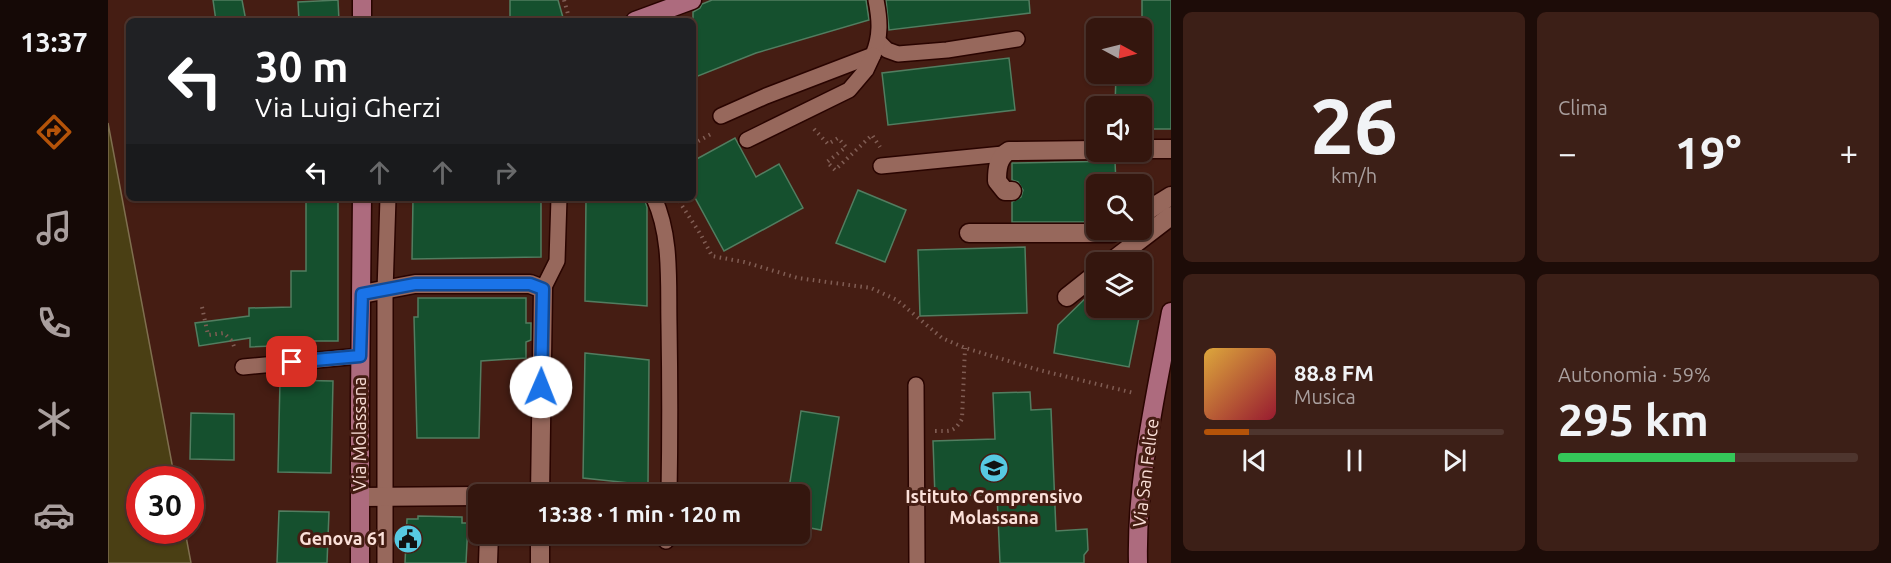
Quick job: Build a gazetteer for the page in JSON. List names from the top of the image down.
{
  "streets": {
    "main road": ["Via Molassana", "Via San Felice"]
  },
  "places": {
    "school or university": ["Istituto Comprensivo Molassana"],
    "public building": ["Genova 61"]
  },
  "north": "right",
  "page": {
    "tabs": "13:37",
    "tile": [
      ["26", "km/h"],
      "Clima",
      ["Autonomia · 59%", "295 km"]
    ],
    "turn": ["30 m", "Via Luigi Gherzi"],
    "heat": ["−", "19°", "+"],
    "song": ["88.8 FM", "Musica"],
    "limit": "30",
    "trip": "13:38 · 1 min · 120 m"
  }
}
